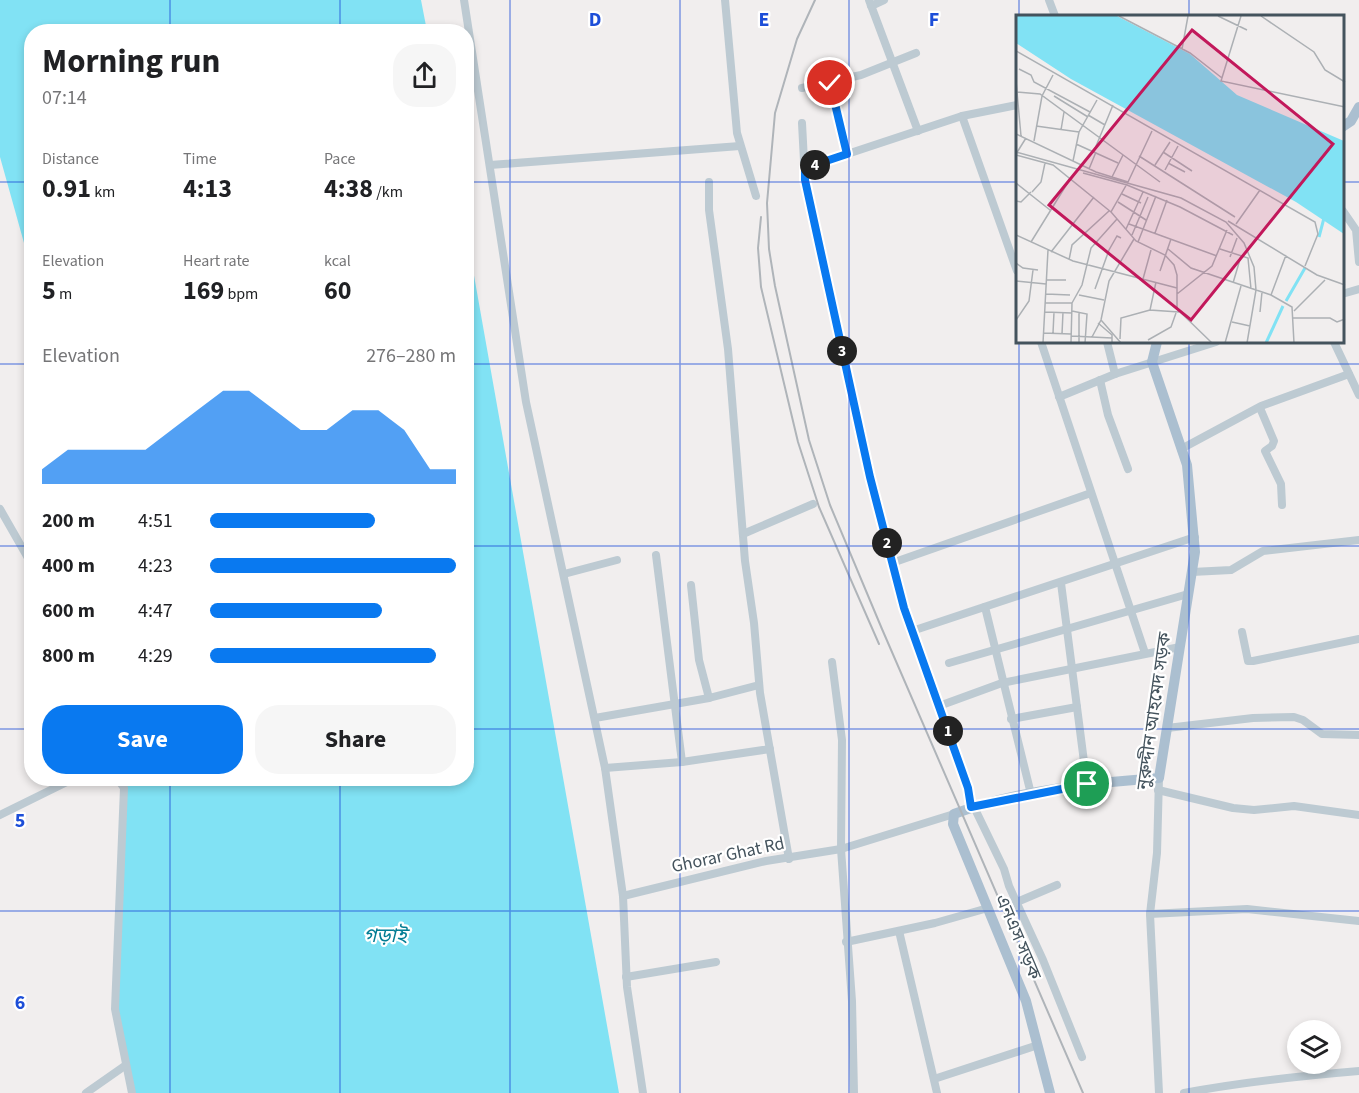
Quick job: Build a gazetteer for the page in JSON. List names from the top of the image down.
{
  "streets": {
    "main road": ["নুরুদ্দীন আহমেদ সড়ক", "এনএস সড়ক"],
    "street": ["Ghorar Ghat Rd"]
  },
  "crossings": [
    ["Ghorar Ghat Rd", "এনএস সড়ক"]
  ],
  "water": ["গড়াই"],
  "page": {
    "heading": ["Morning run", "07:14"],
    "stats": [
      ["Distance", "0.91 km"],
      ["Time", "4:13"],
      ["Pace", "4:38 /km"],
      ["Elevation", "5 m"],
      ["Heart rate", "169 bpm"],
      ["kcal", "60"]
    ],
    "pins": [
      "4",
      "3",
      "2",
      "1"
    ],
    "chart": ["Elevation", "276–280 m"],
    "list": [
      {
        "name": "200 m",
        "note": "4:51"
      },
      {
        "name": "400 m",
        "note": "4:23"
      },
      {
        "name": "600 m",
        "note": "4:47"
      },
      {
        "name": "800 m",
        "note": "4:29"
      }
    ],
    "buttons": ["Save", "Share"]
  },
  "grid": {
    "columns": ["D", "E", "F"],
    "rows": ["5", "6"]
  }
}
